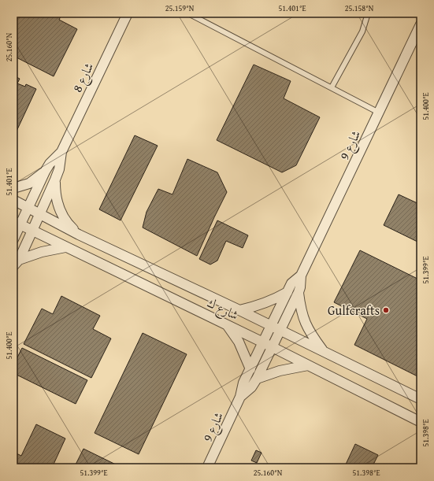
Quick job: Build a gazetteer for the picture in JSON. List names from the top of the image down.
{
  "streets": {
    "street": ["شارع 8", "شارع 9", "شارع ك"]
  },
  "crossings": [
    ["شارع 8", "شارع ك"],
    ["شارع 9", "شارع ك"]
  ],
  "places": ["Gulfcrafts"],
  "coordinates": [
    "25.159°N",
    "51.401°E",
    "25.158°N",
    "25.160°N",
    "51.400°E",
    "51.399°E",
    "51.398°E"
  ]
}
